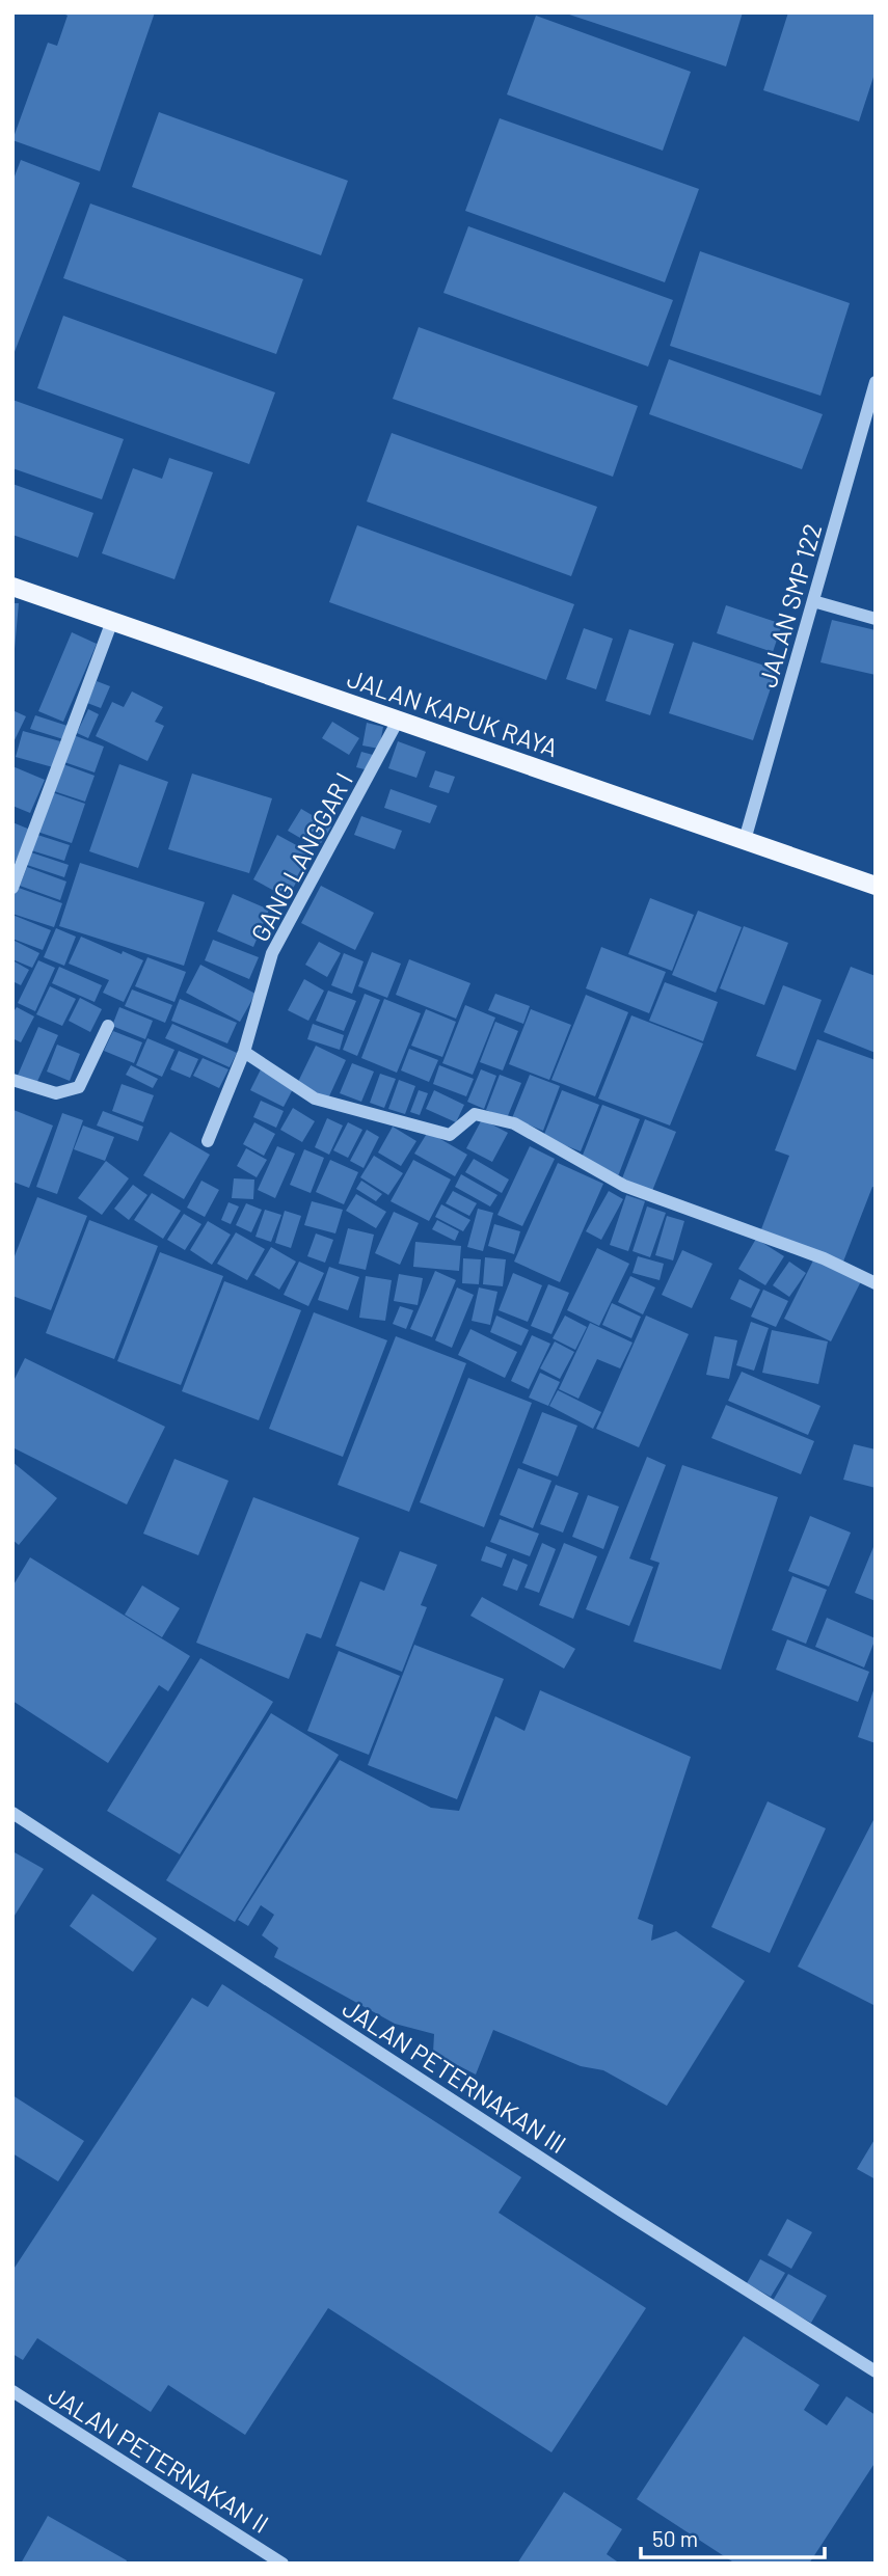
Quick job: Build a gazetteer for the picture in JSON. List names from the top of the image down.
{
  "streets": {
    "main road": ["JALAN KAPUK RAYA"],
    "street": [
      "JALAN SMP 122",
      "GANG LANGGAR I",
      "JALAN PETERNAKAN III",
      "JALAN PETERNAKAN II"
    ]
  },
  "crossings": [
    ["JALAN SMP 122", "JALAN KAPUK RAYA"],
    ["JALAN KAPUK RAYA", "GANG LANGGAR I"]
  ],
  "scale_bar": "50 m"
}
